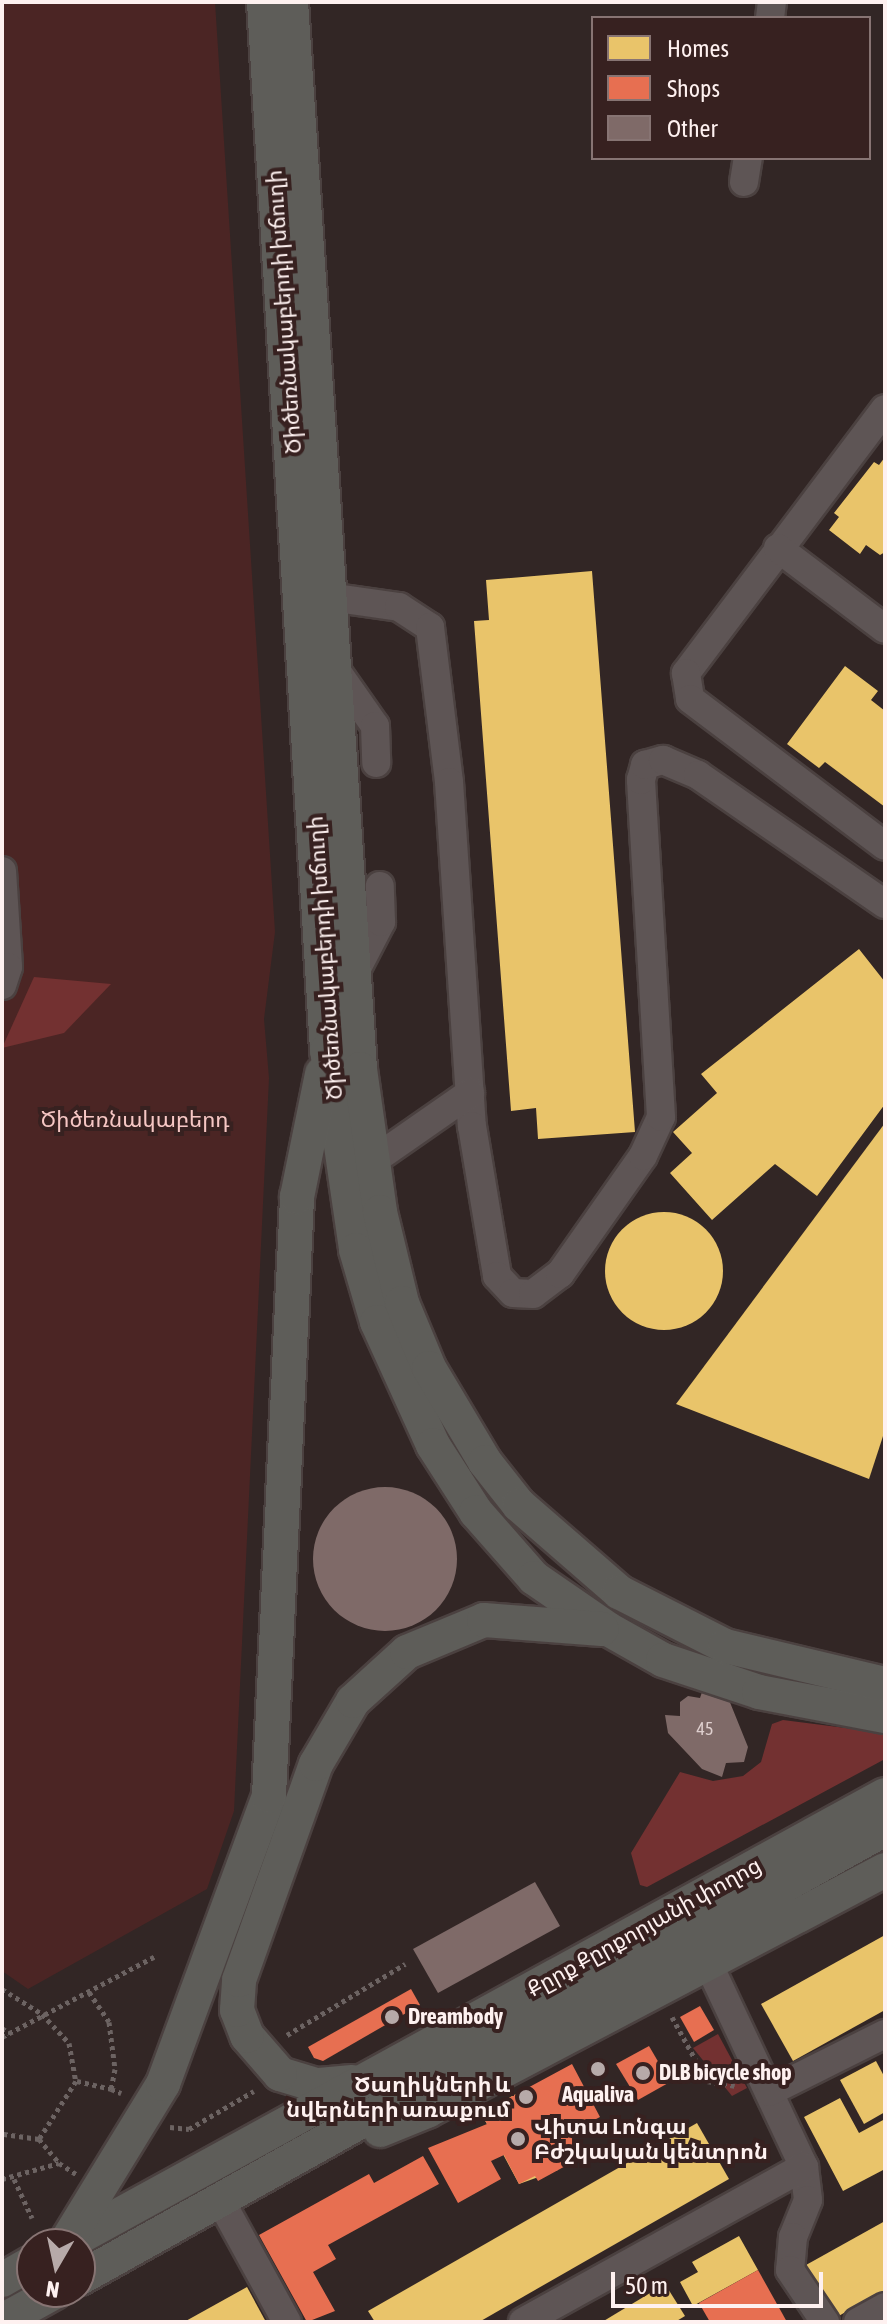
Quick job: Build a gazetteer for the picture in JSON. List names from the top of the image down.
{
  "streets": {
    "main road": ["Ծիծեռնակաբերդի խճուղի", "Քըրք Քըրքորյանի փողոց"]
  },
  "parks": ["Ծիծեռնակաբերդ"],
  "places": [
    "Dreambody",
    "Aqualiva",
    "DLB bicycle shop",
    "Ծաղիկների և նվերների առաքում",
    "Վիտա Լոնգա Բժշկական կենտրոն"
  ],
  "house_numbers": ["45"],
  "legend": ["Homes", "Shops", "Other"],
  "scale_bar": "50 m",
  "north": "bottom"
}
